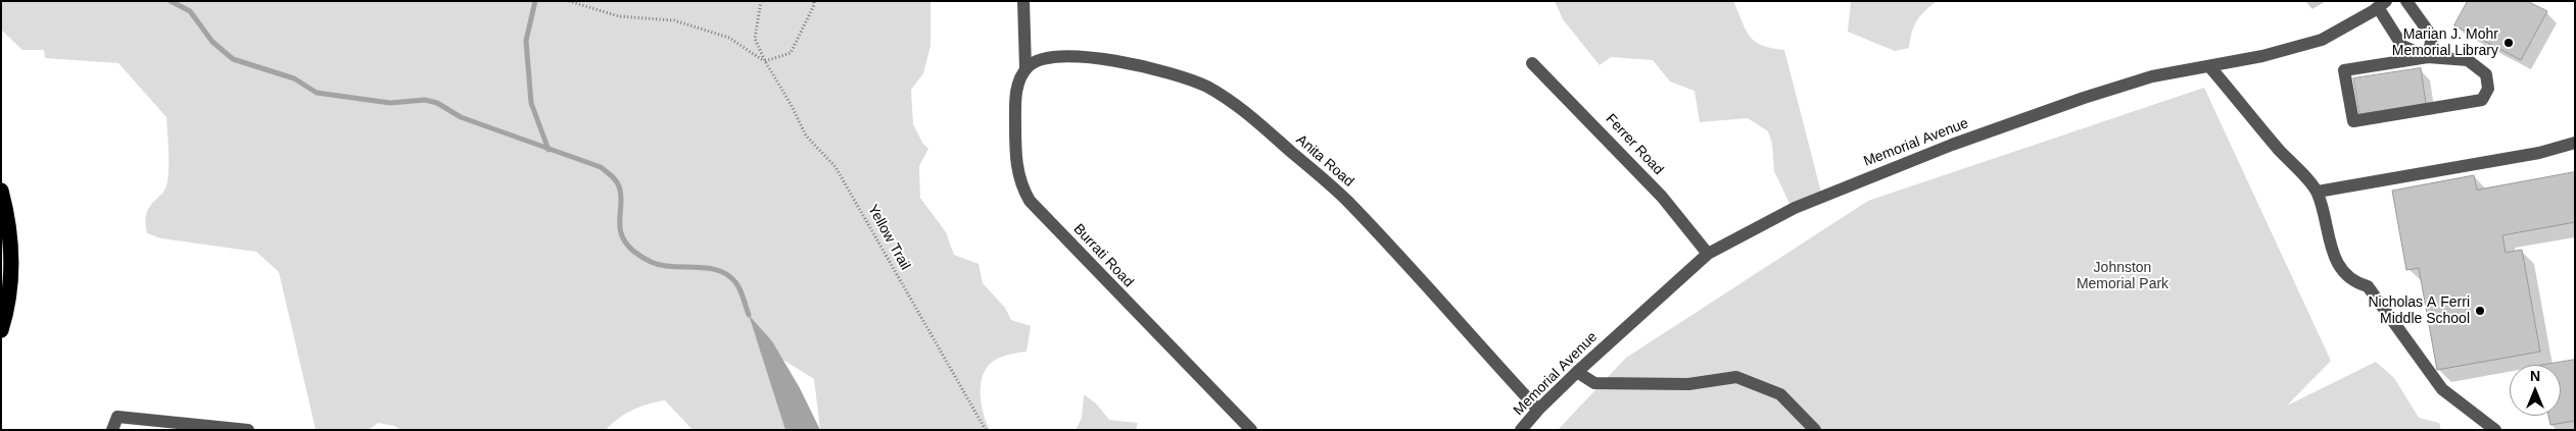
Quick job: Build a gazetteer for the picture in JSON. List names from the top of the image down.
{
  "streets": {
    "street": [
      "Memorial Avenue",
      "Ferrer Road",
      "Anita Road",
      "Burrati Road"
    ],
    "path": ["Yellow Trail"]
  },
  "crossings": [
    ["Memorial Avenue", "Ferrer Road"],
    ["Memorial Avenue", "Anita Road"],
    ["Anita Road", "Burrati Road"]
  ],
  "parks": ["Johnston Memorial Park"],
  "places": ["Marian J. Mohr Memorial Library", "Nicholas A Ferri Middle School"],
  "north": "top"
}
